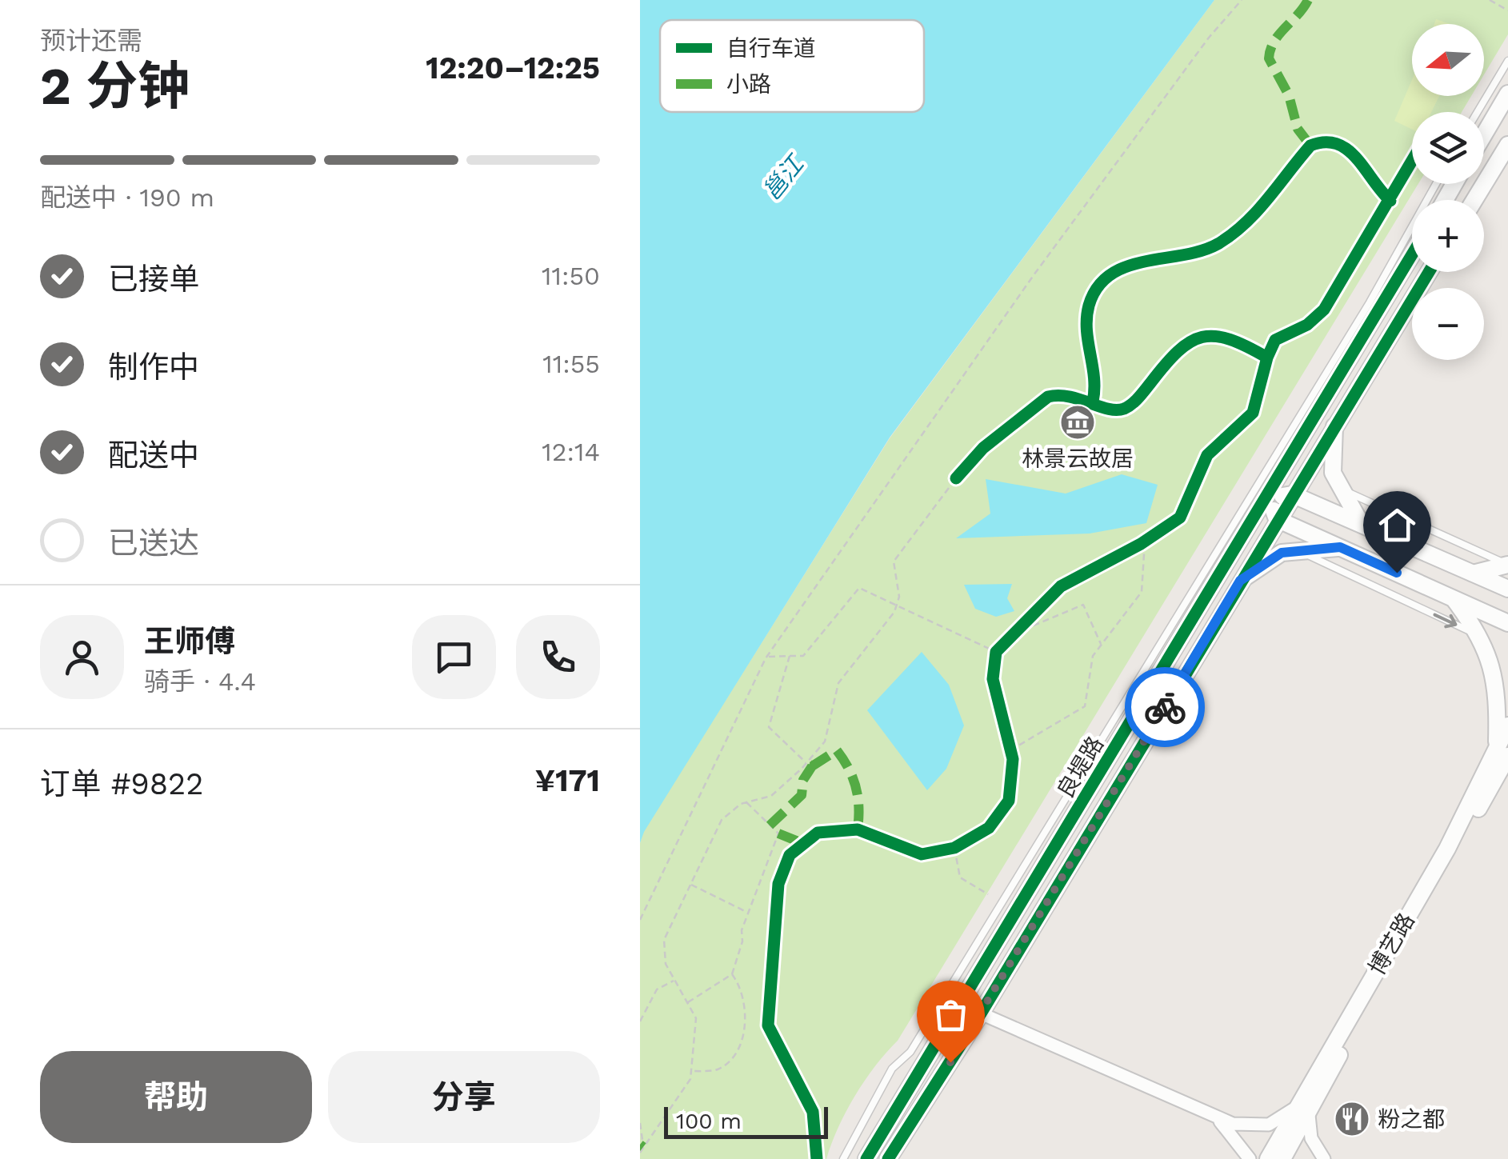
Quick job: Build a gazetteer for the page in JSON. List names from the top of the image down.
{
  "streets": {
    "main road": ["良堤路", "博艺路"]
  },
  "water": ["邕江"],
  "places": {
    "museum": ["林景云故居"],
    "restaurant": ["粉之都"]
  },
  "legend": ["自行车道", "小路"],
  "scale_bar": "100 m",
  "north": "left",
  "page": {
    "heading": ["2 分钟", "预计还需", "12:20–12:25"],
    "panel": [
      "王师傅",
      "骑手 · 4.4",
      "订单 #9822",
      "¥171"
    ],
    "map_buttons": ["+", "−"],
    "bar": "配送中 · 190 m",
    "list": [
      ["已接单", "11:50"],
      ["制作中", "11:55"],
      ["配送中", "12:14"],
      "已送达"
    ],
    "buttons": ["帮助", "分享"],
    "scale": "100 m"
  }
}
